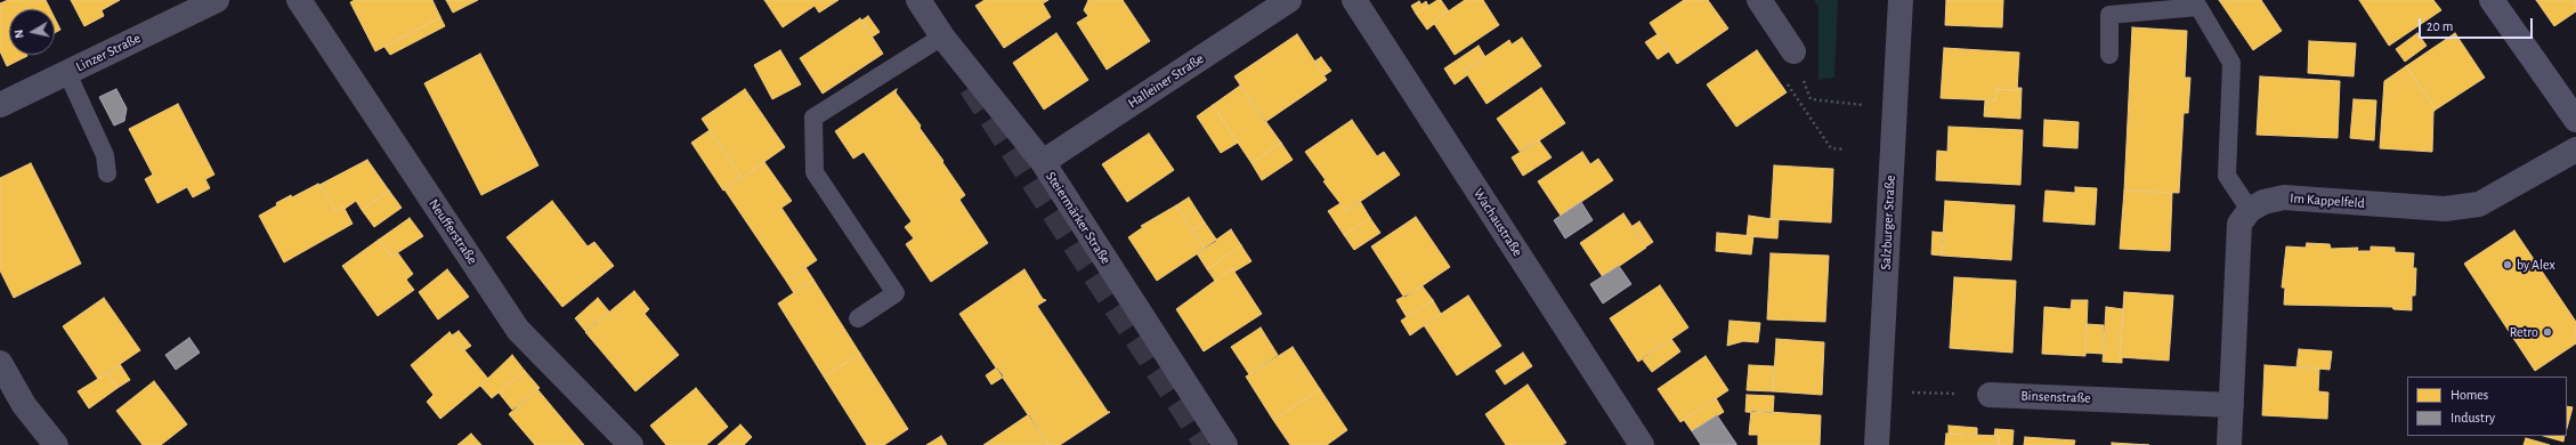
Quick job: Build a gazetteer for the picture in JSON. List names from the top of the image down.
{
  "streets": {
    "street": [
      "Linzer Straße",
      "Halleiner Straße",
      "Im Kappelfeld",
      "Steiermärker Straße",
      "Wachaustraße",
      "Salzburger Straße",
      "Neufferstraße",
      "Binsenstraße"
    ]
  },
  "crossings": [
    ["Halleiner Straße", "Steiermärker Straße"]
  ],
  "places": ["by Alex", "Retro"],
  "legend": ["Homes", "Industry"],
  "scale_bar": "20 m",
  "north": "left"
}
